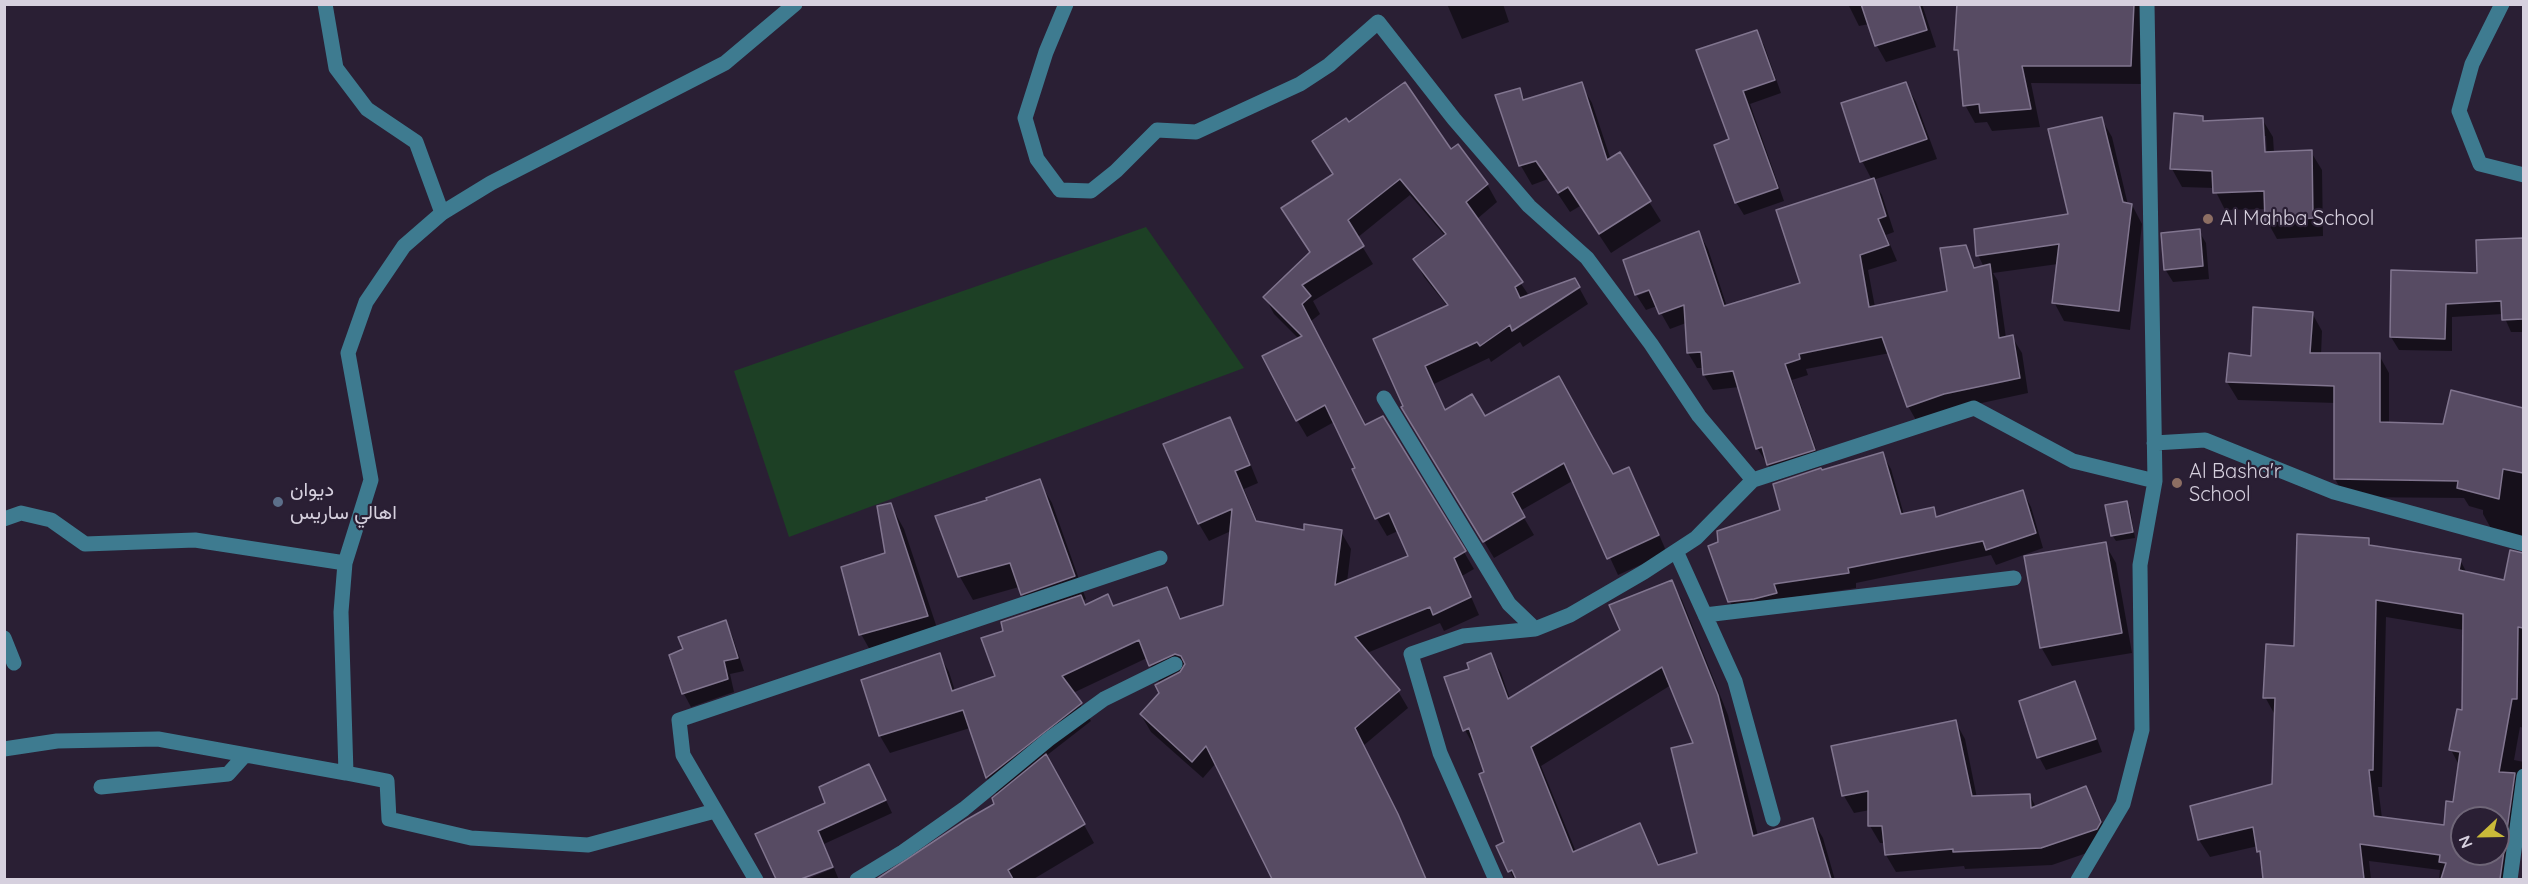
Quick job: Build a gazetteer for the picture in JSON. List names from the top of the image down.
{
  "places": ["Al Mahba School", "Al Basha'r School", "ديوان اهالي ساريس"],
  "north": "left"
}
